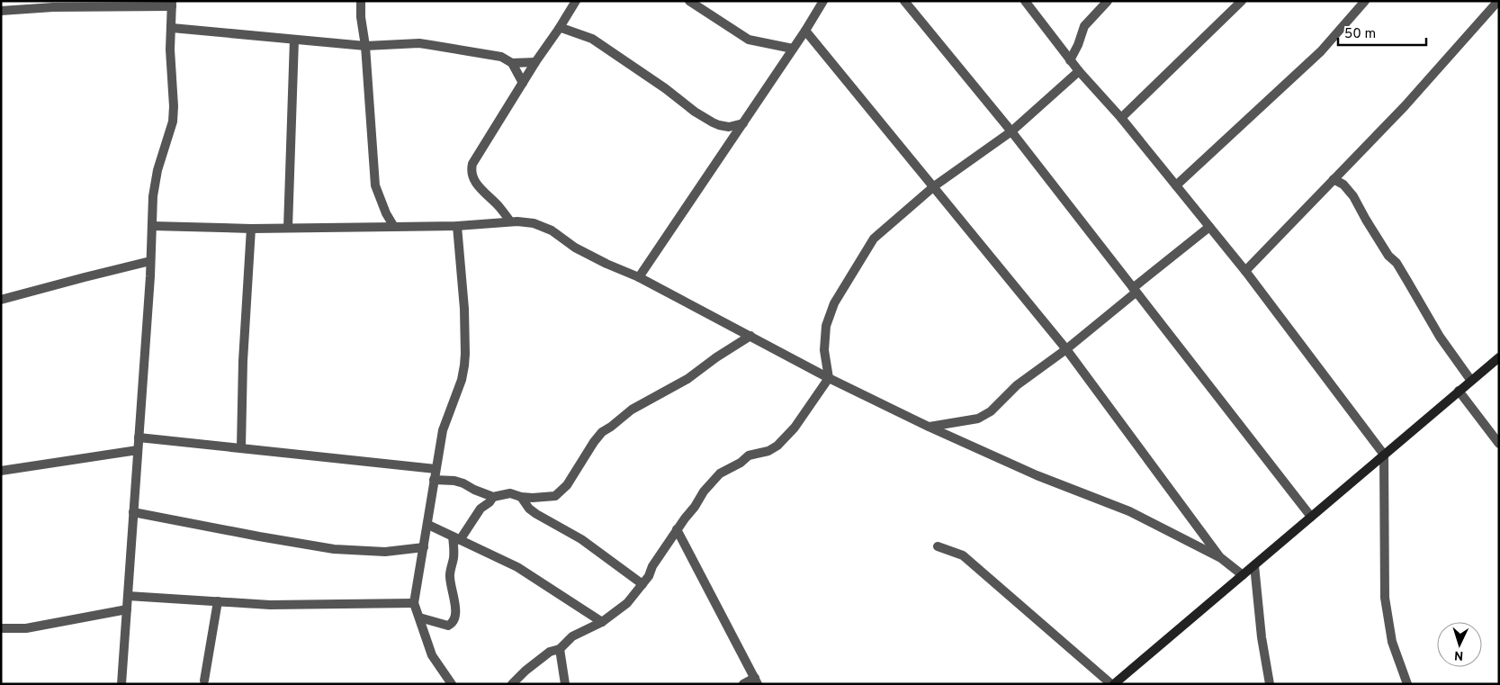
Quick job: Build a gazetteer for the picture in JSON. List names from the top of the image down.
{
  "scale_bar": "50 m",
  "north": "bottom"
}
